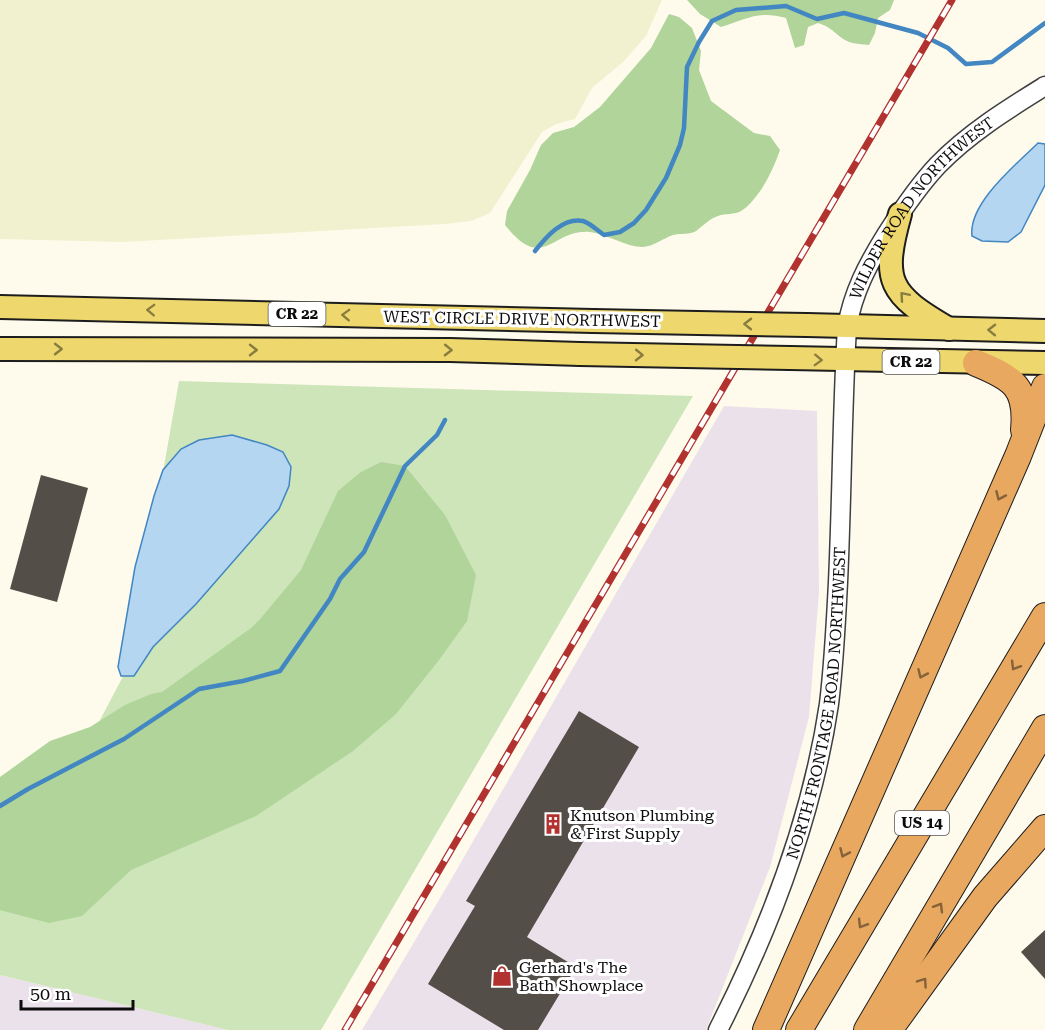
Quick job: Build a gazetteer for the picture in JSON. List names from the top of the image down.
{
  "streets": {
    "highway": ["US 14"],
    "main road": ["CR 22", "WEST CIRCLE DRIVE NORTHWEST"],
    "street": ["WILDER ROAD NORTHWEST", "NORTH FRONTAGE ROAD NORTHWEST"]
  },
  "crossings": [
    ["WILDER ROAD NORTHWEST", "WEST CIRCLE DRIVE NORTHWEST"],
    ["WILDER ROAD NORTHWEST", "NORTH FRONTAGE ROAD NORTHWEST"],
    ["WEST CIRCLE DRIVE NORTHWEST", "NORTH FRONTAGE ROAD NORTHWEST"]
  ],
  "places": {
    "building": ["Knutson Plumbing & First Supply"],
    "shop": ["Gerhard's The Bath Showplace"]
  },
  "scale_bar": "50 m"
}
